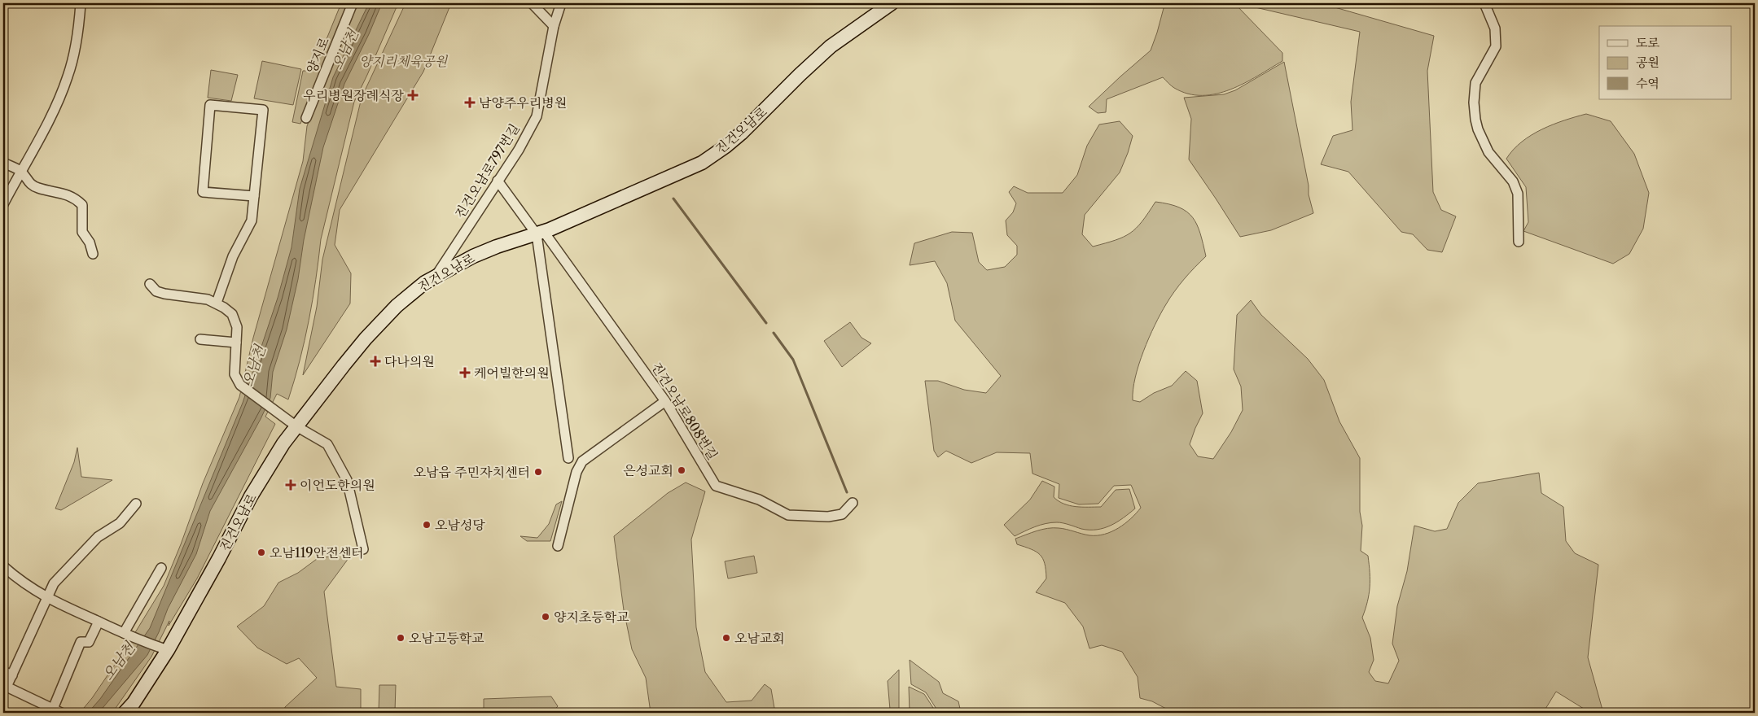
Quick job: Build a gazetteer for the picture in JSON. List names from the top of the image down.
{
  "streets": {
    "main road": ["진건오남로"],
    "street": ["양지로", "진건오남로797번길", "진건오남로808번길"]
  },
  "crossings": [
    ["진건오남로", "진건오남로797번길"],
    ["진건오남로", "진건오남로808번길"],
    ["진건오남로797번길", "진건오남로808번길"]
  ],
  "water": ["오남천"],
  "parks": ["양지리체육공원"],
  "places": {
    "health": [
      "우리병원장례식장",
      "남양주우리병원",
      "다나의원",
      "케어빌한의원",
      "이언도한의원"
    ],
    "other": [
      "은성교회",
      "오남읍 주민자치센터",
      "오남성당",
      "오남119안전센터",
      "양지초등학교",
      "오남고등학교",
      "오남교회"
    ]
  },
  "legend": ["도로", "공원", "수역"]
}
